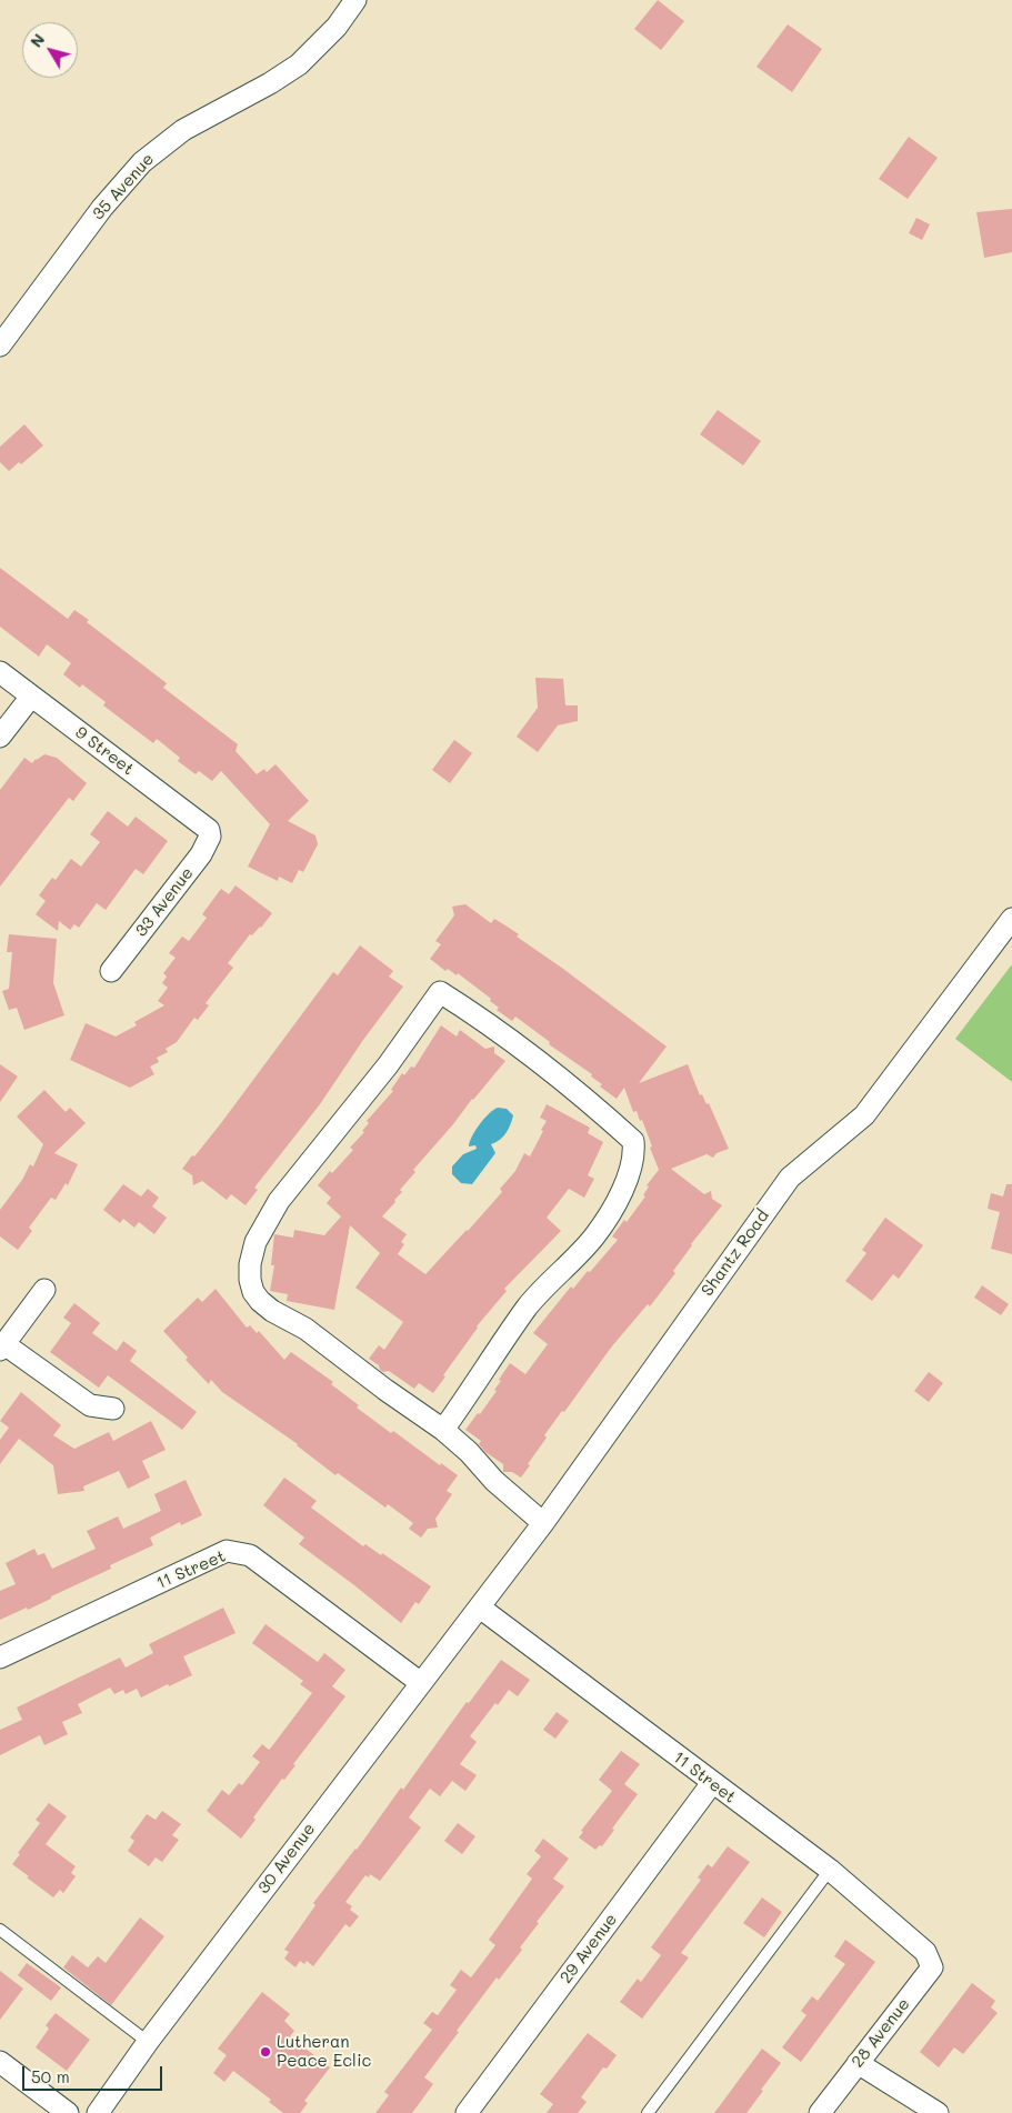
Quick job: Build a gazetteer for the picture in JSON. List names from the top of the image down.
{
  "streets": {
    "street": [
      "35 Avenue",
      "9 Street",
      "33 Avenue",
      "Shantz Road",
      "11 Street",
      "30 Avenue",
      "29 Avenue",
      "28 Avenue"
    ]
  },
  "crossings": [
    ["9 Street", "33 Avenue"],
    ["Shantz Road", "11 Street"],
    ["Shantz Road", "30 Avenue"],
    ["11 Street", "30 Avenue"],
    ["11 Street", "29 Avenue"],
    ["11 Street", "28 Avenue"]
  ],
  "places": ["Lutheran Peace Eclic"],
  "scale_bar": "50 m",
  "north": "top left"
}
